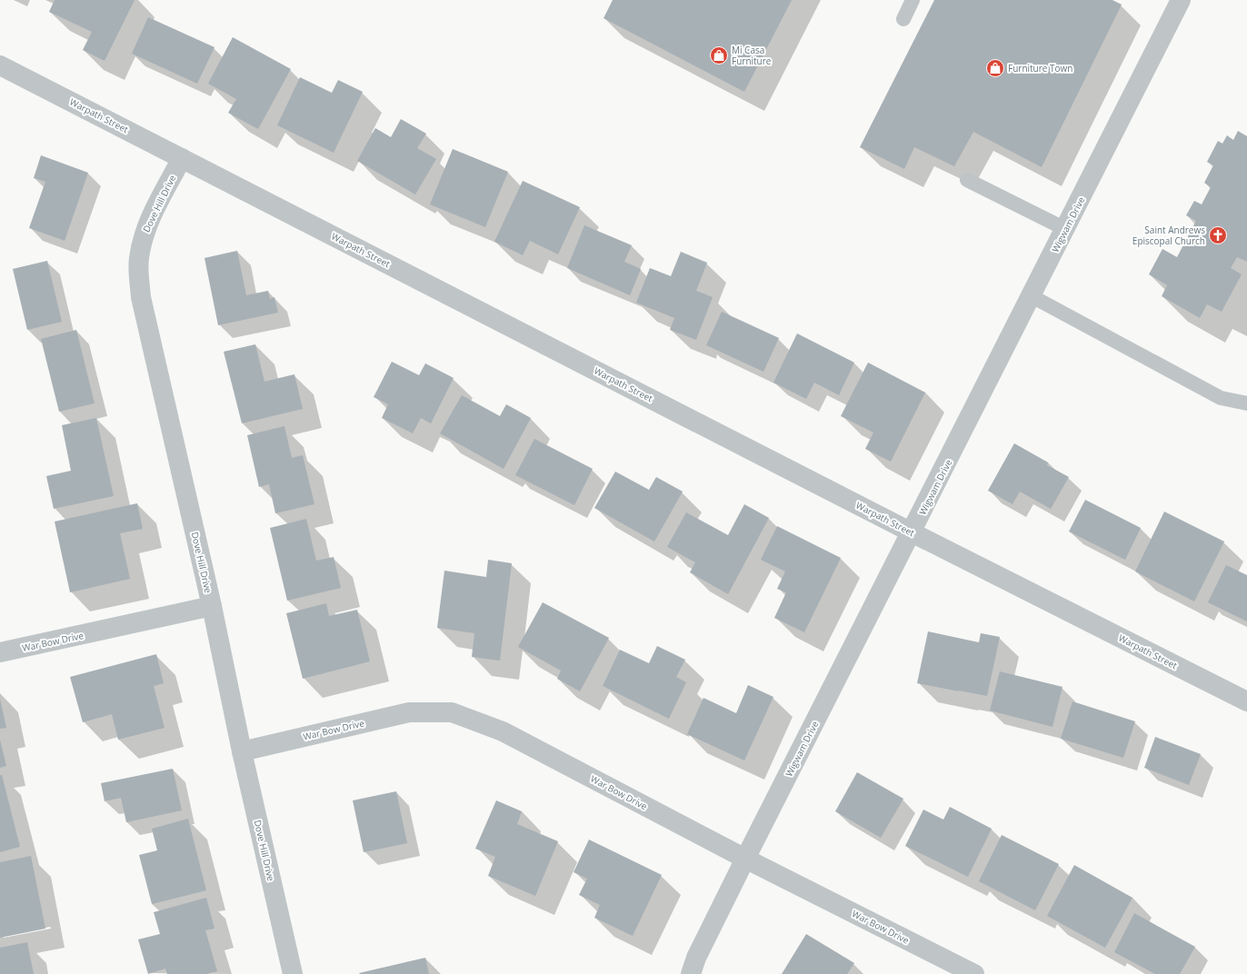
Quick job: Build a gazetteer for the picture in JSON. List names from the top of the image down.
{
  "streets": {
    "street": [
      "Warpath Street",
      "Dove Hill Drive",
      "Wigwam Drive",
      "War Bow Drive"
    ]
  },
  "crossings": [
    ["Warpath Street", "Dove Hill Drive"],
    ["Warpath Street", "Wigwam Drive"],
    ["Dove Hill Drive", "War Bow Drive"],
    ["Wigwam Drive", "War Bow Drive"]
  ],
  "places": {
    "shop": ["Mi Casa Furniture", "Furniture Town"],
    "church": ["Saint Andrews Episcopal Church"]
  }
}
